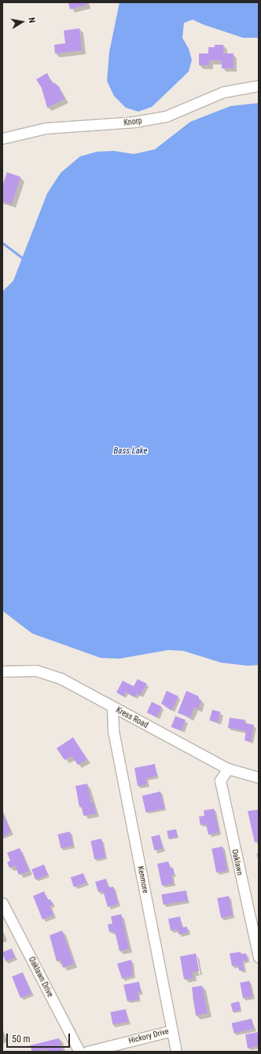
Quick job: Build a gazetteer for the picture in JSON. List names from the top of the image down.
{
  "streets": {
    "street": [
      "Knorp",
      "Kress Road",
      "Oaklawn",
      "Kenmore",
      "Oaklawn Drive",
      "Hickory Drive"
    ]
  },
  "crossings": [
    ["Kress Road", "Oaklawn"],
    ["Kress Road", "Kenmore"],
    ["Kenmore", "Hickory Drive"]
  ],
  "water": ["Bass Lake"],
  "scale_bar": "50 m",
  "north": "right"
}
